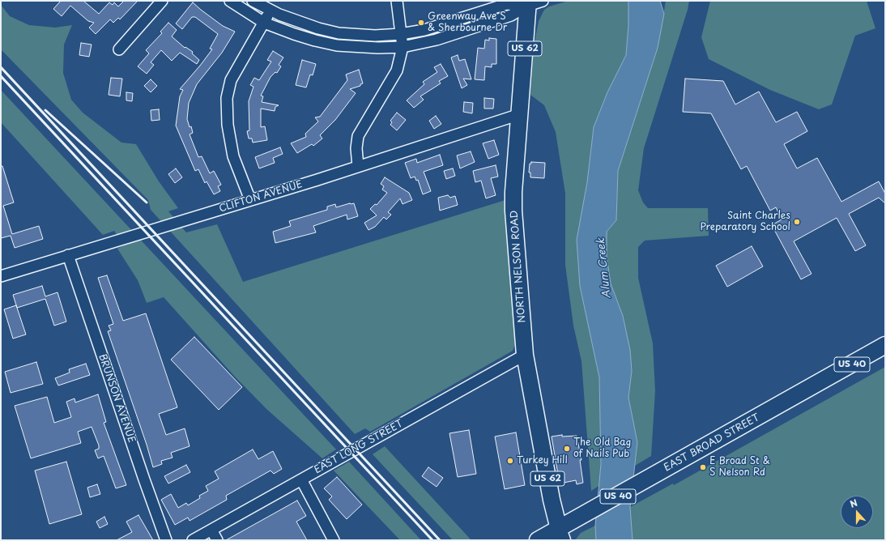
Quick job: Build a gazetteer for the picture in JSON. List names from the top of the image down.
{
  "streets": {
    "main road": [
      "US 62",
      "NORTH NELSON ROAD",
      "US 40",
      "EAST BROAD STREET"
    ],
    "street": ["CLIFTON AVENUE", "BRUNSON AVENUE", "EAST LONG STREET"]
  },
  "crossings": [
    ["CLIFTON AVENUE", "NORTH NELSON ROAD"],
    ["CLIFTON AVENUE", "BRUNSON AVENUE"],
    ["NORTH NELSON ROAD", "EAST BROAD STREET"],
    ["NORTH NELSON ROAD", "EAST LONG STREET"]
  ],
  "water": ["Alum Creek"],
  "places": [
    "Greenway Ave S & Sherbourne Dr",
    "Saint Charles Preparatory School",
    "The Old Bag of Nails Pub",
    "Turkey Hill",
    "E Broad St & S Nelson Rd"
  ],
  "north": "top"
}
